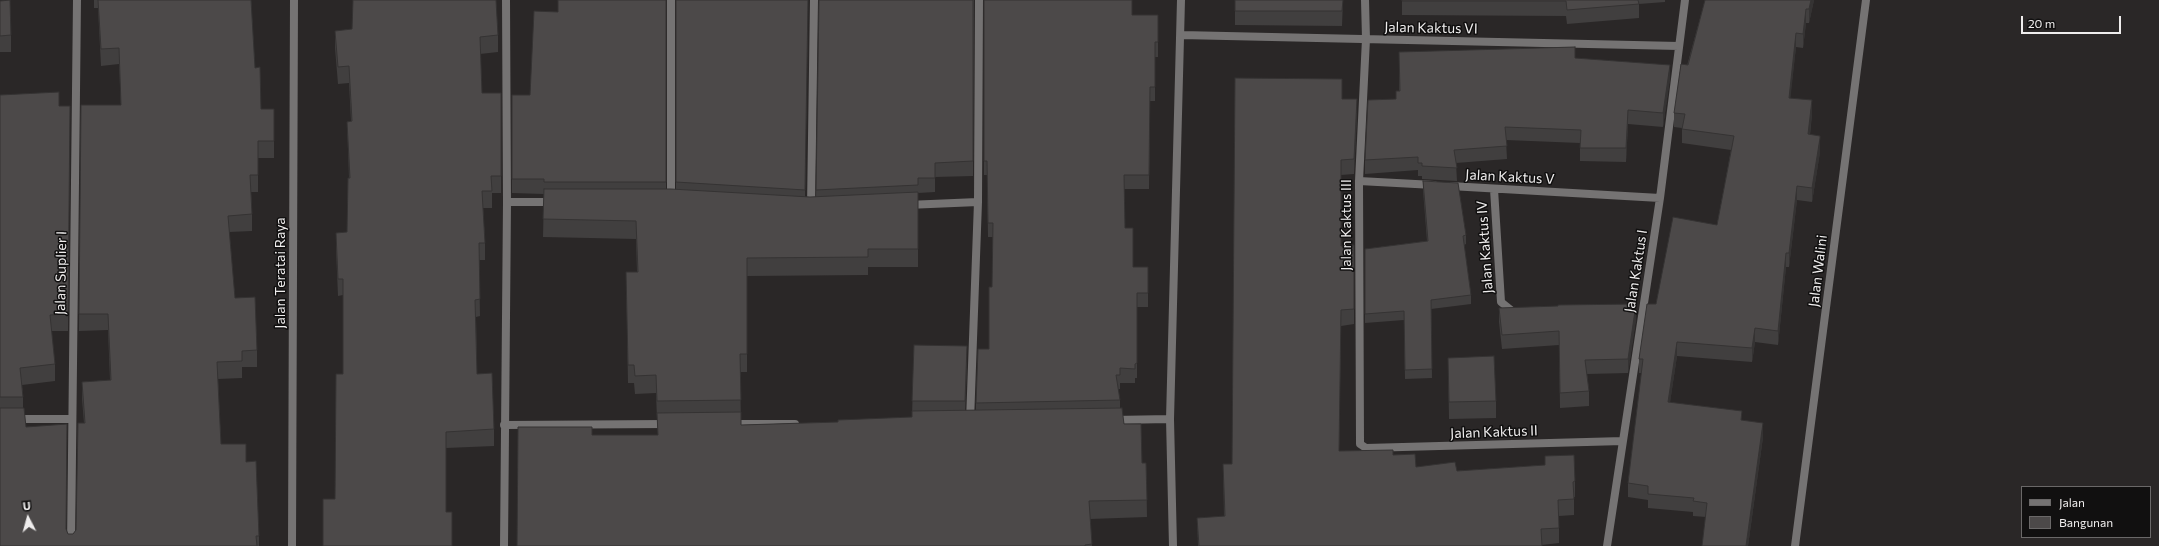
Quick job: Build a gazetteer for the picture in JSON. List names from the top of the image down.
{
  "streets": {
    "street": [
      "Jalan Kaktus VI",
      "Jalan Kaktus V",
      "Jalan Kaktus III",
      "Jalan Kaktus IV",
      "Jalan Kaktus I",
      "Jalan Walini",
      "Jalan Suplier I",
      "Jalan Teratai Raya",
      "Jalan Kaktus II"
    ]
  },
  "crossings": [
    ["Jalan Kaktus VI", "Jalan Kaktus III"],
    ["Jalan Kaktus VI", "Jalan Kaktus I"],
    ["Jalan Kaktus V", "Jalan Kaktus III"],
    ["Jalan Kaktus V", "Jalan Kaktus IV"],
    ["Jalan Kaktus V", "Jalan Kaktus I"],
    ["Jalan Kaktus III", "Jalan Kaktus II"],
    ["Jalan Kaktus I", "Jalan Kaktus II"]
  ],
  "legend": ["Jalan", "Bangunan"],
  "scale_bar": "20 m",
  "north": "top"
}
